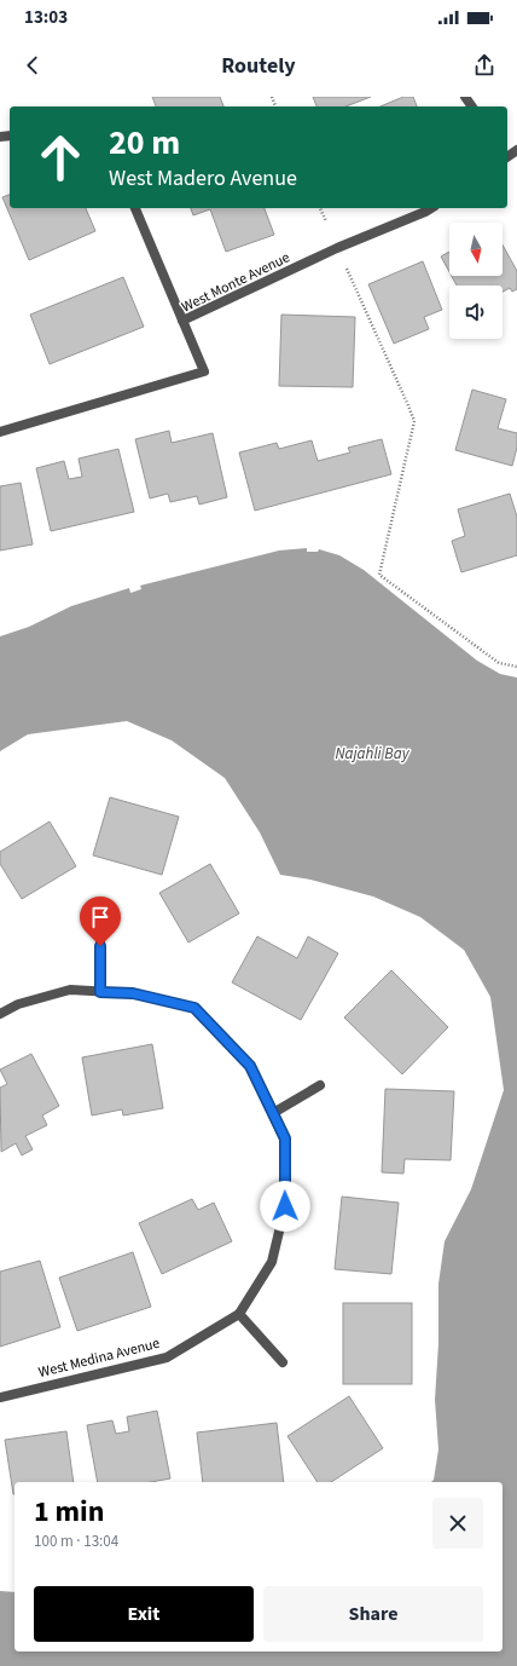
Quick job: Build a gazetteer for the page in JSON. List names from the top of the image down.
{
  "streets": {
    "street": ["West Monte Avenue", "West Medina Avenue"]
  },
  "water": ["Najahli Bay"],
  "north": "bottom",
  "page": {
    "status": "13:03",
    "header": "Routely",
    "turn": ["20 m", "West Madero Avenue"],
    "heading": ["1 min", "100 m · 13:04"],
    "buttons": ["Exit", "Share"]
  }
}
